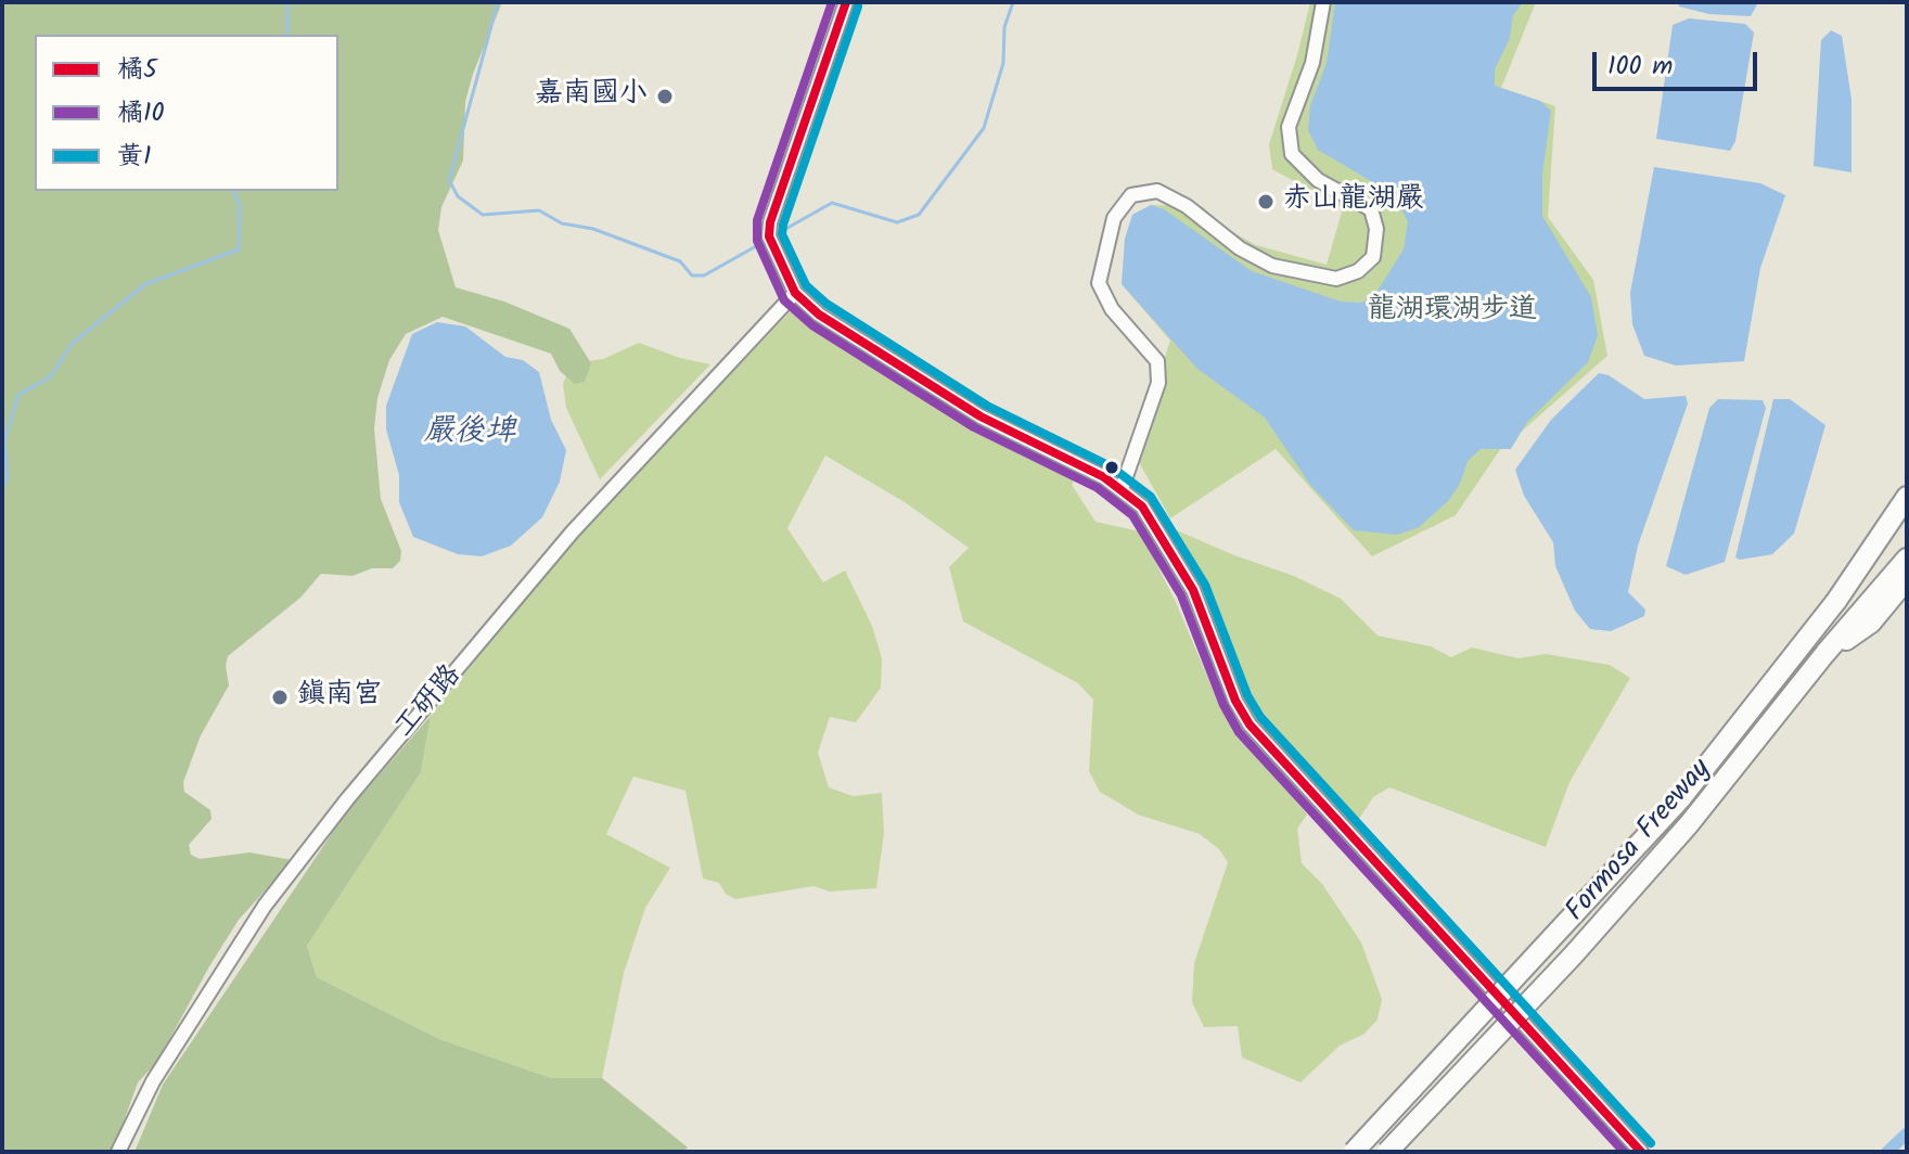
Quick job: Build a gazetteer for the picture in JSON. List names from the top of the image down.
{
  "streets": {
    "highway": ["Formosa Freeway"],
    "street": ["工研路"]
  },
  "water": ["嚴後埤"],
  "parks": ["龍湖環湖步道"],
  "places": ["嘉南國小", "赤山龍湖嚴", "鎮南宮"],
  "lines": ["transit line 橘5", "transit line 橘10", "transit line 黃1"],
  "legend": ["橘5", "橘10", "黃1"],
  "scale_bar": "100 m"
}
